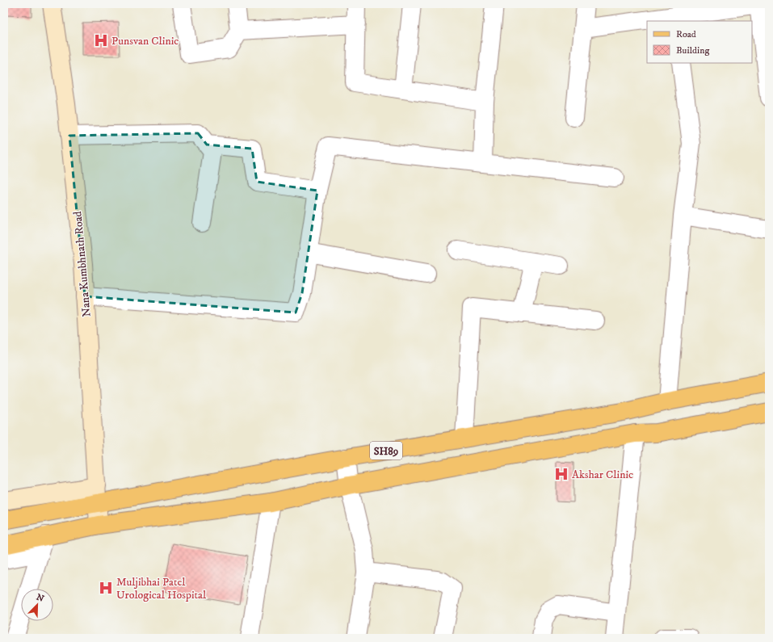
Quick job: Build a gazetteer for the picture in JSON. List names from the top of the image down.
{
  "streets": {
    "main road": ["Nana Kumbhnath Road", "SH89"]
  },
  "crossings": [
    ["Nana Kumbhnath Road", "SH89"]
  ],
  "places": {
    "hospital": ["Punsvan Clinic", "Akshar Clinic", "Muljibhai Patel Urological Hospital"]
  },
  "legend": ["Road", "Building"],
  "north": "top right"
}
